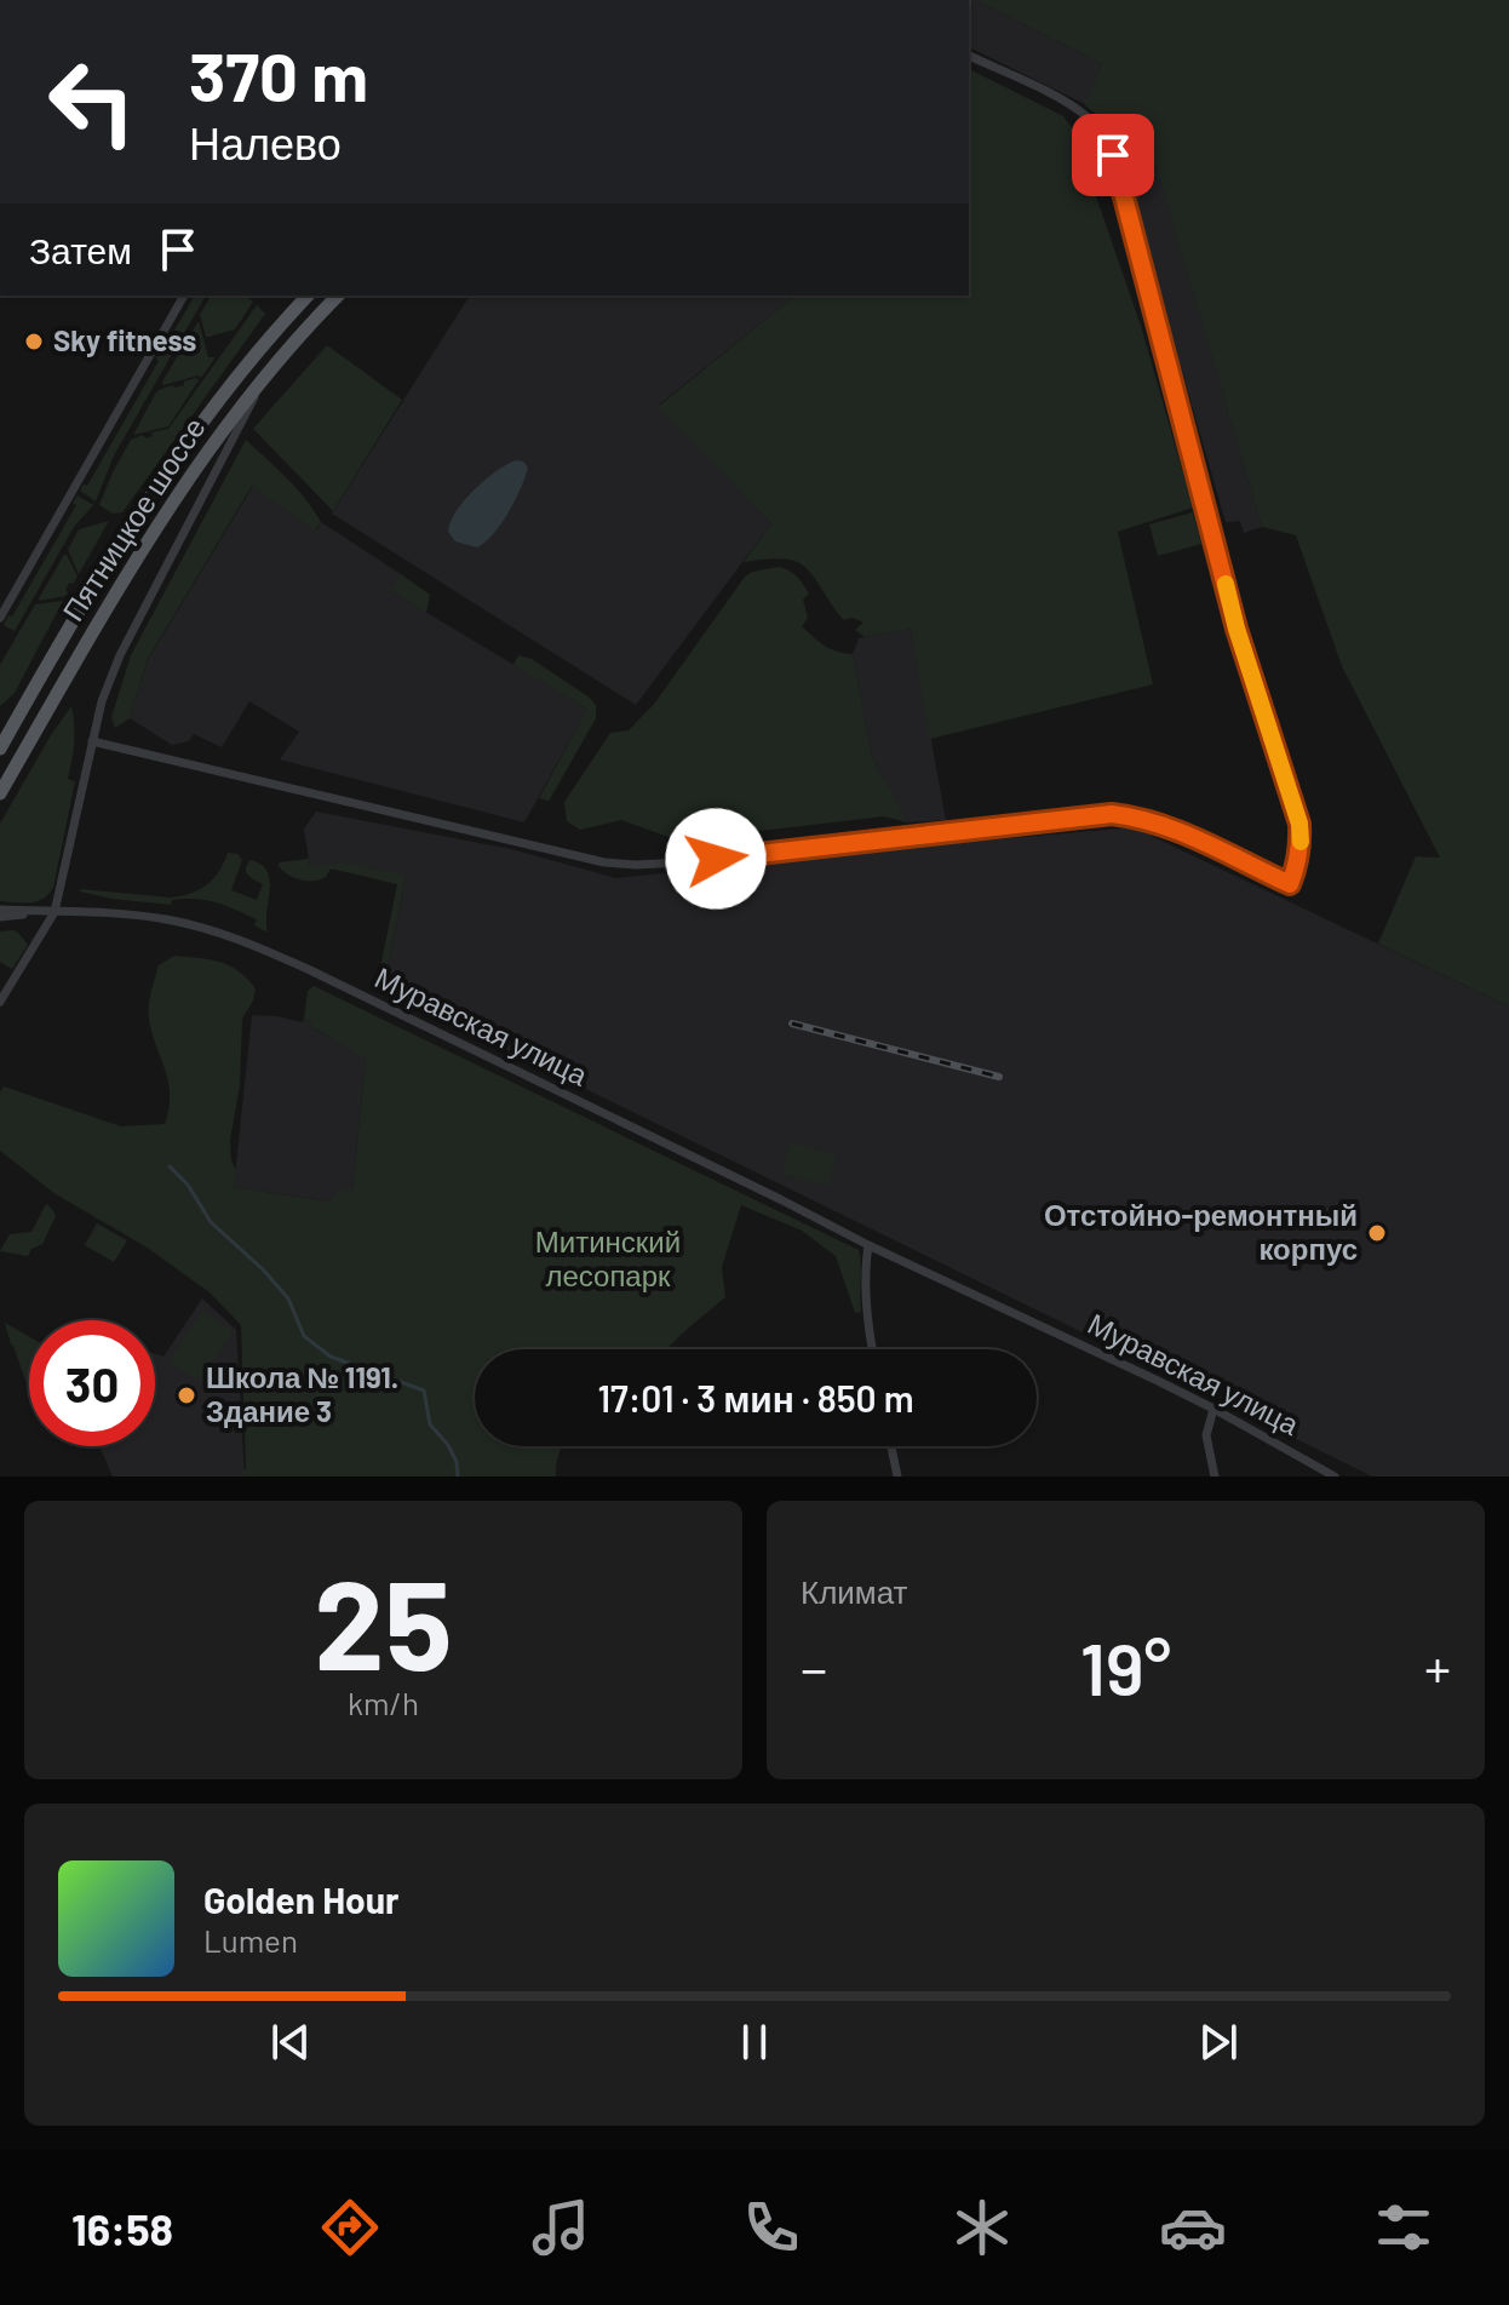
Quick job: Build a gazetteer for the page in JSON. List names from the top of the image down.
{
  "streets": {
    "main road": ["Пятницкое шоссе"],
    "street": ["Муравская улица"]
  },
  "parks": ["Митинский лесопарк"],
  "places": ["Sky fitness", "Отстойно-ремонтный корпус", "Школа № 1191. Здание 3"],
  "page": {
    "turn": ["370 m", "Налево"],
    "then": "Затем",
    "limit": "30",
    "trip": "17:01 · 3 мин · 850 m",
    "tile": [
      ["25", "km/h"],
      "Климат"
    ],
    "heat": ["−", "19°", "+"],
    "song": ["Golden Hour", "Lumen"],
    "tabs": "16:58"
  }
}
